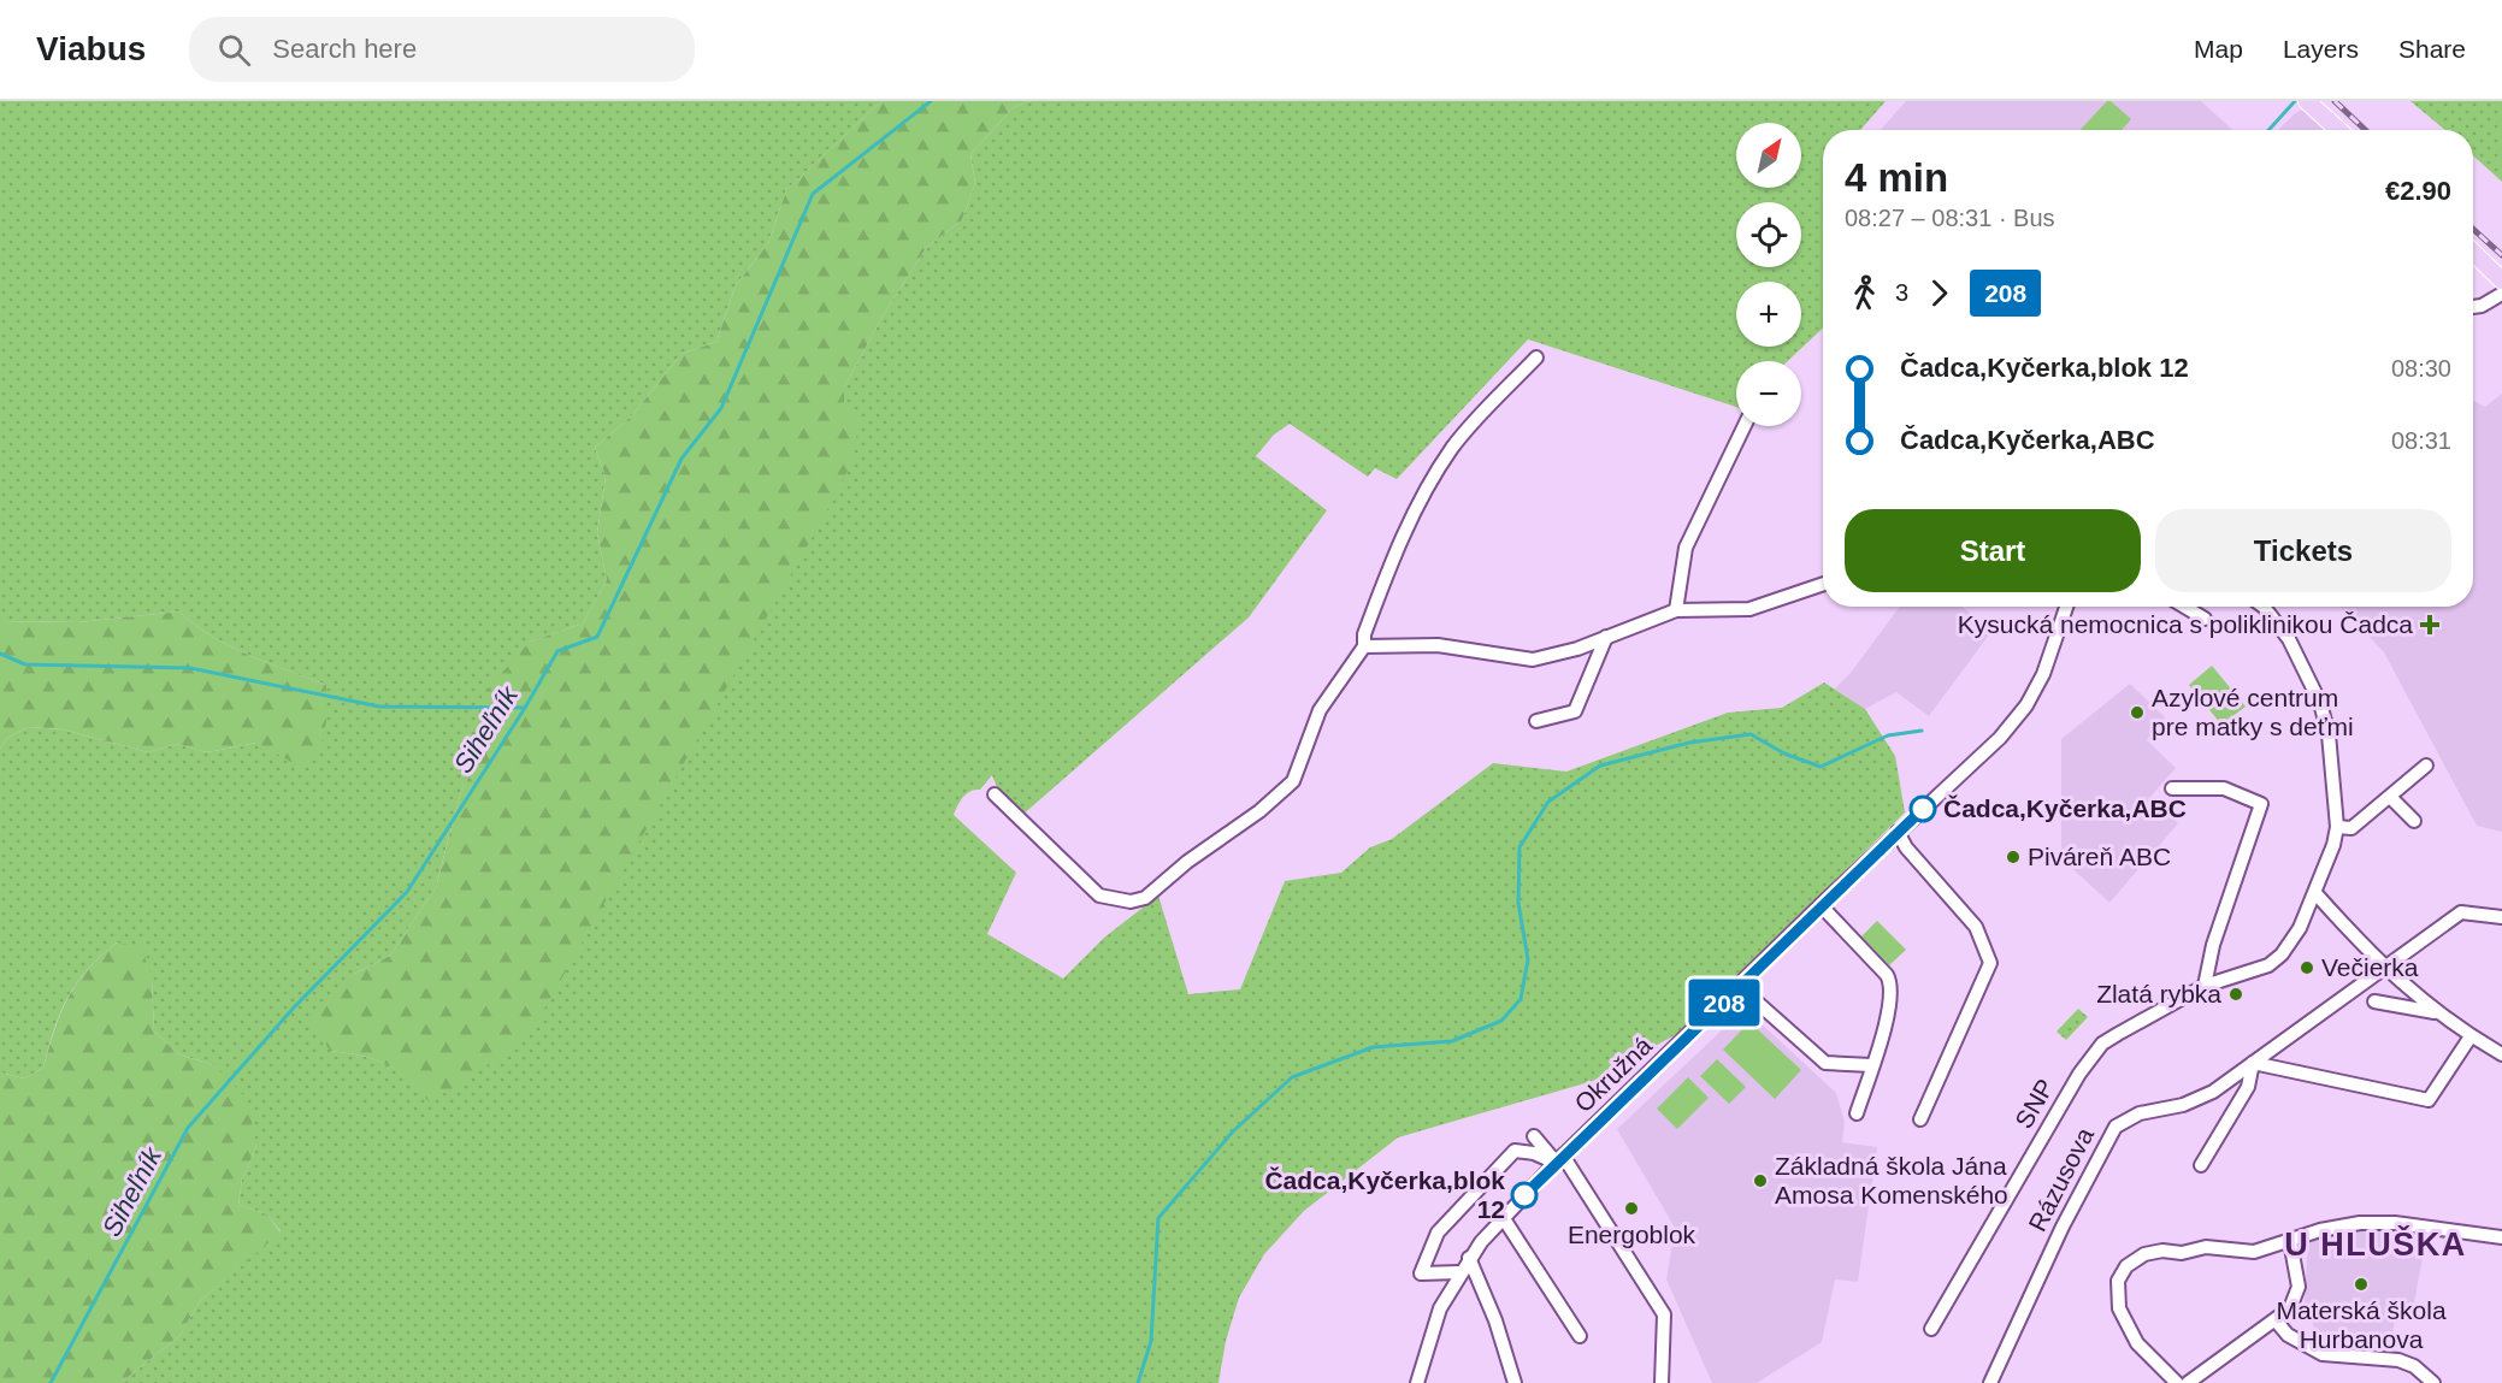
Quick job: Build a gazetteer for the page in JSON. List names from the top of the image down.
{
  "streets": {
    "street": ["Okružná", "SNP", "Rázusova"]
  },
  "districts": ["U HLUŠKA"],
  "water": ["Siheľník"],
  "places": {
    "health": ["Kysucká nemocnica s poliklinikou Čadca"],
    "other": [
      "Azylové centrum pre matky s deťmi",
      "Čadca,Kyčerka,ABC",
      "Piváreň ABC",
      "Večierka",
      "Zlatá rybka",
      "Základná škola Jána Amosa Komenského",
      "Čadca,Kyčerka,blok 12",
      "Energoblok",
      "Materská škola Hurbanova"
    ]
  },
  "lines": ["bus line 208"],
  "north": "top right",
  "page": {
    "header": "Viabus",
    "search": "Search here",
    "nav": ["Map", "Layers", "Share"],
    "on_map": "208",
    "map_buttons": ["+", "−"],
    "heading": ["4 min", "08:27 – 08:31 · Bus", "€2.90"],
    "legs": ["3", "208"],
    "list": [
      {
        "name": "Čadca,Kyčerka,blok 12",
        "value": "08:30"
      },
      {
        "name": "Čadca,Kyčerka,ABC",
        "value": "08:31"
      }
    ],
    "buttons": ["Start", "Tickets"]
  }
}
